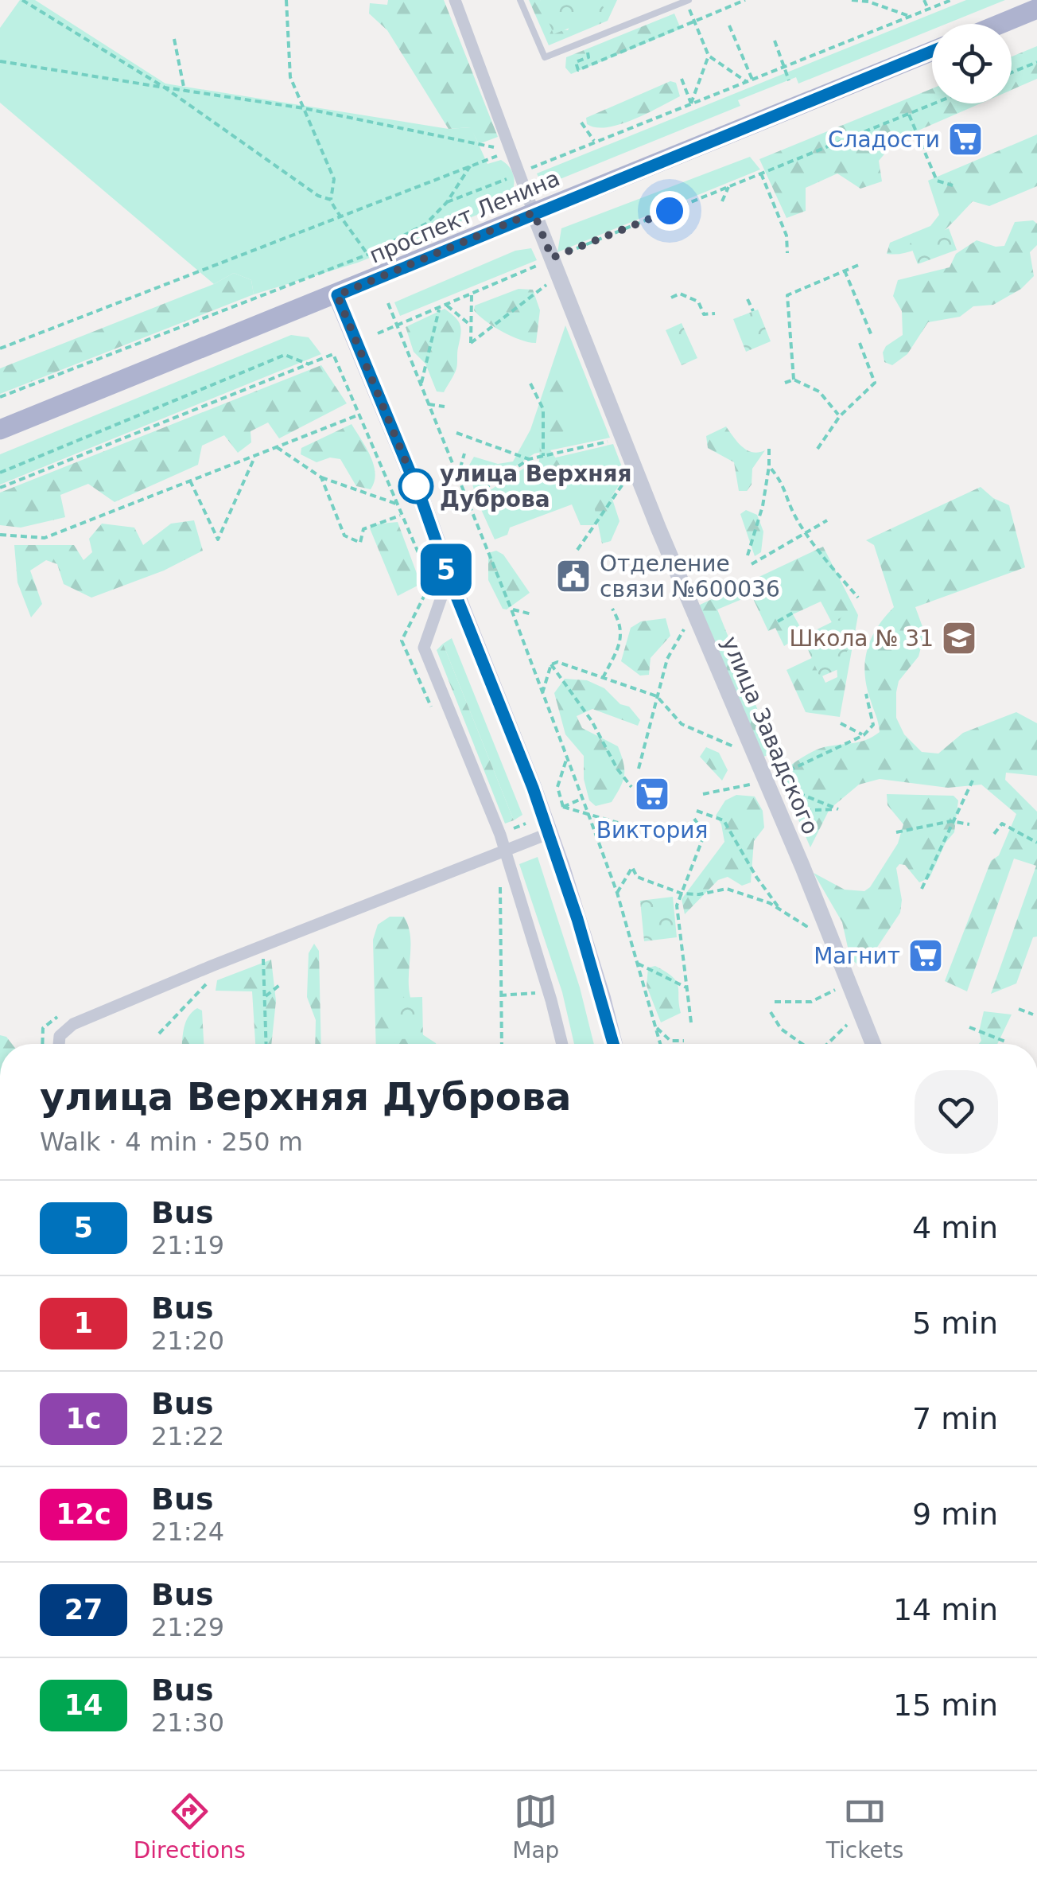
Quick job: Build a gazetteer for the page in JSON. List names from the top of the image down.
{
  "streets": {
    "main road": ["проспект Ленина"],
    "street": ["улица Завадского"]
  },
  "crossings": [
    ["проспект Ленина", "улица Завадского"]
  ],
  "places": {
    "supermarket": ["Сладости", "Виктория", "Магнит"],
    "other": ["улица Верхняя Дуброва"],
    "public building": ["Отделение связи №600036"],
    "school or university": ["Школа № 31"]
  },
  "lines": ["bus line 5"],
  "page": {
    "on_map": "5",
    "heading": ["улица Верхняя Дуброва", "Walk · 4 min · 250 m"],
    "list": [
      {
        "mark": "5",
        "name": "Bus",
        "note": "21:19",
        "value": "4 min"
      },
      {
        "mark": "1",
        "name": "Bus",
        "note": "21:20",
        "value": "5 min"
      },
      {
        "mark": "1с",
        "name": "Bus",
        "note": "21:22",
        "value": "7 min"
      },
      {
        "mark": "12с",
        "name": "Bus",
        "note": "21:24",
        "value": "9 min"
      },
      {
        "mark": "27",
        "name": "Bus",
        "note": "21:29",
        "value": "14 min"
      },
      {
        "mark": "14",
        "name": "Bus",
        "note": "21:30",
        "value": "15 min"
      }
    ],
    "tabs": ["Directions", "Map", "Tickets"]
  }
}
